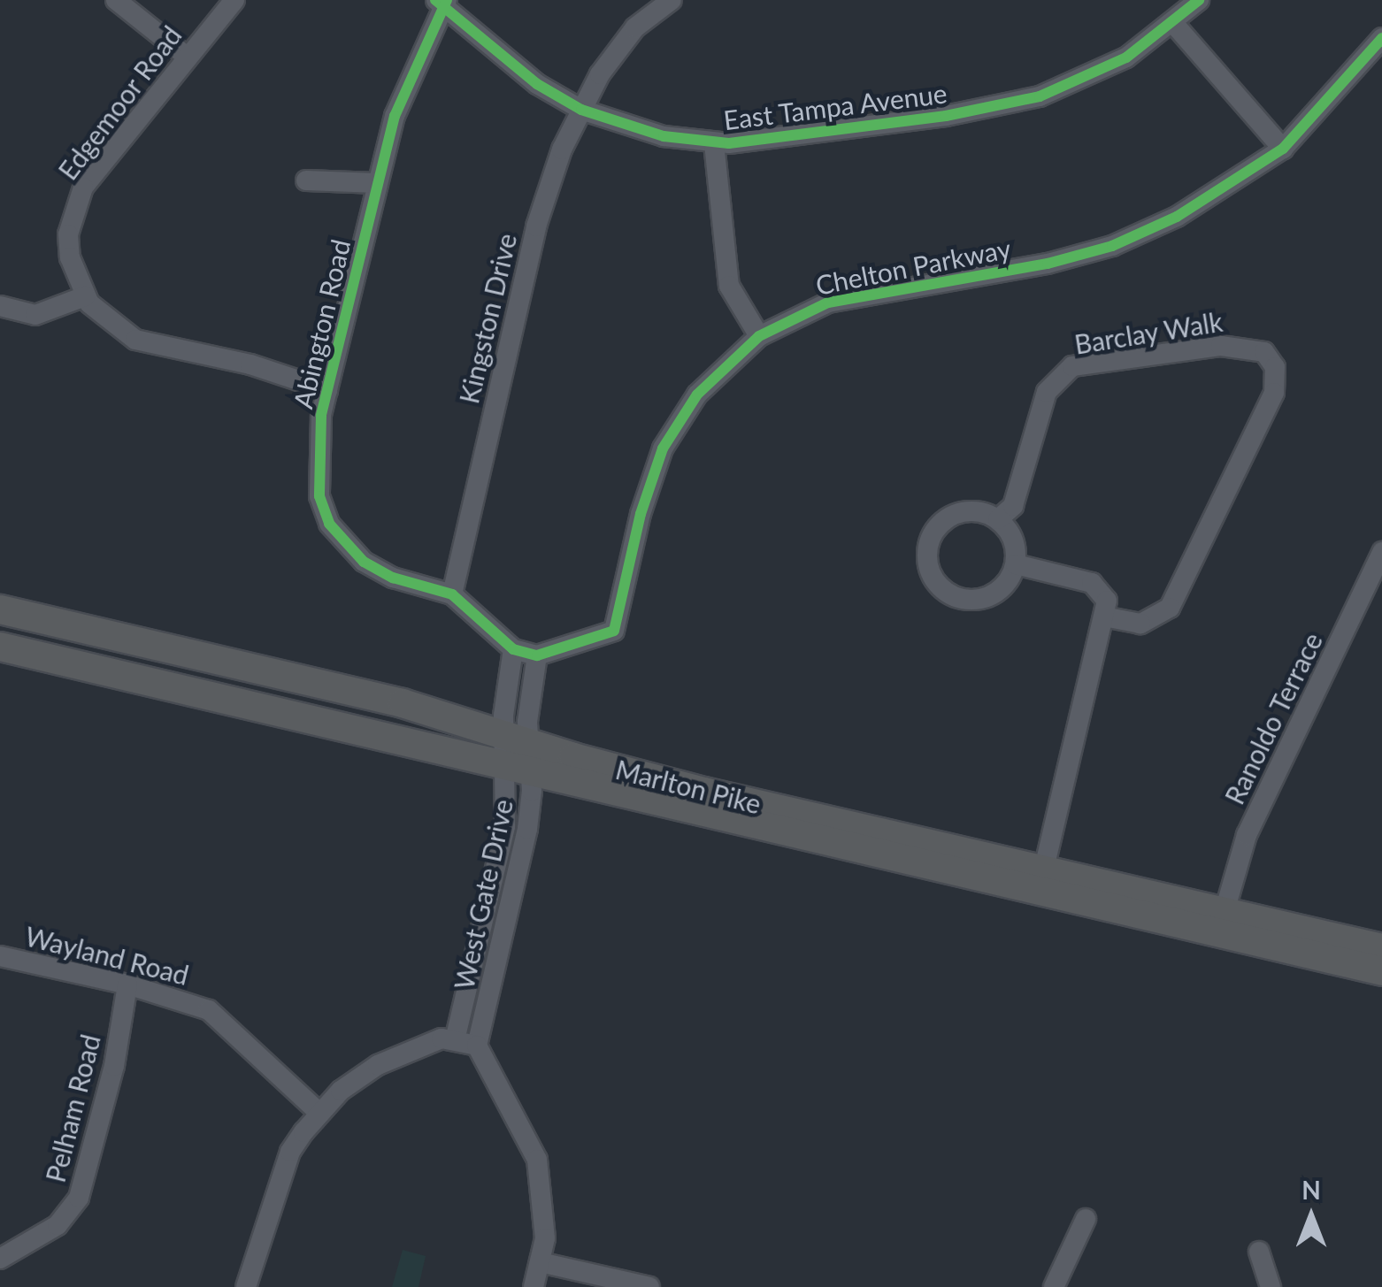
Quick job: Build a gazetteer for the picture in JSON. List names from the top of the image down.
{
  "streets": {
    "highway": ["Marlton Pike"],
    "street": [
      "Edgemoor Road",
      "East Tampa Avenue",
      "Chelton Parkway",
      "Kingston Drive",
      "Abington Road",
      "Barclay Walk",
      "Ranoldo Terrace",
      "West Gate Drive",
      "Wayland Road",
      "Pelham Road"
    ]
  },
  "crossings": [
    ["Edgemoor Road", "Abington Road"],
    ["East Tampa Avenue", "Kingston Drive"],
    ["East Tampa Avenue", "Abington Road"],
    ["Kingston Drive", "Abington Road"],
    ["Ranoldo Terrace", "Marlton Pike"],
    ["Marlton Pike", "West Gate Drive"],
    ["Wayland Road", "Pelham Road"]
  ],
  "north": "top"
}
